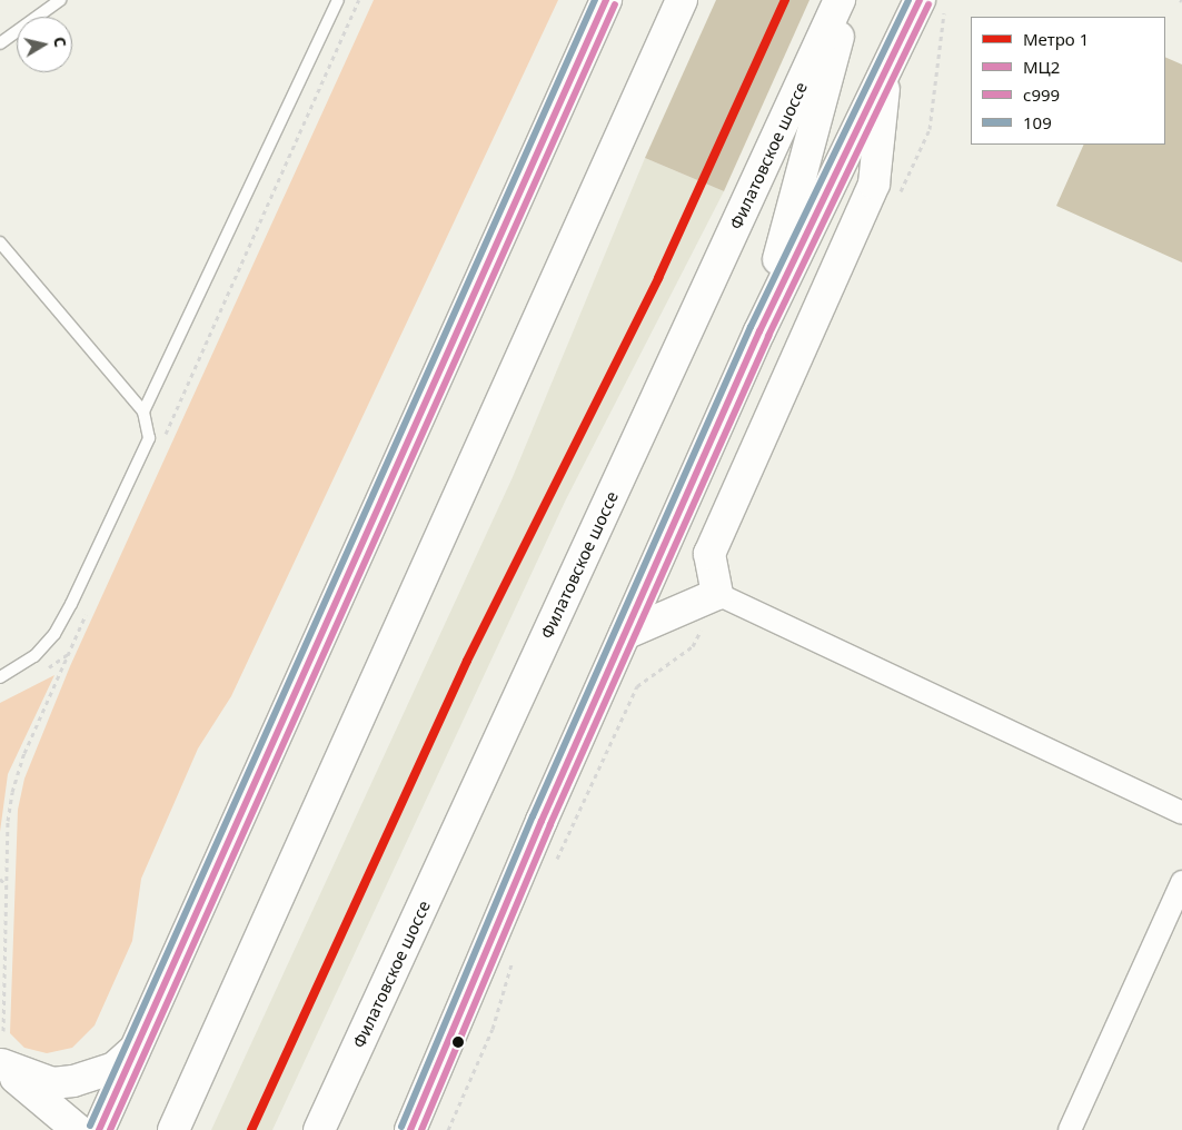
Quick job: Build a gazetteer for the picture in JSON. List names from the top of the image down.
{
  "streets": {
    "main road": ["Филатовское шоссе"]
  },
  "lines": [
    "metro line 1",
    "transit line МЦ2",
    "transit line 109",
    "transit line с999"
  ],
  "legend": [
    "Метро 1",
    "МЦ2",
    "с999",
    "109"
  ],
  "north": "right"
}
